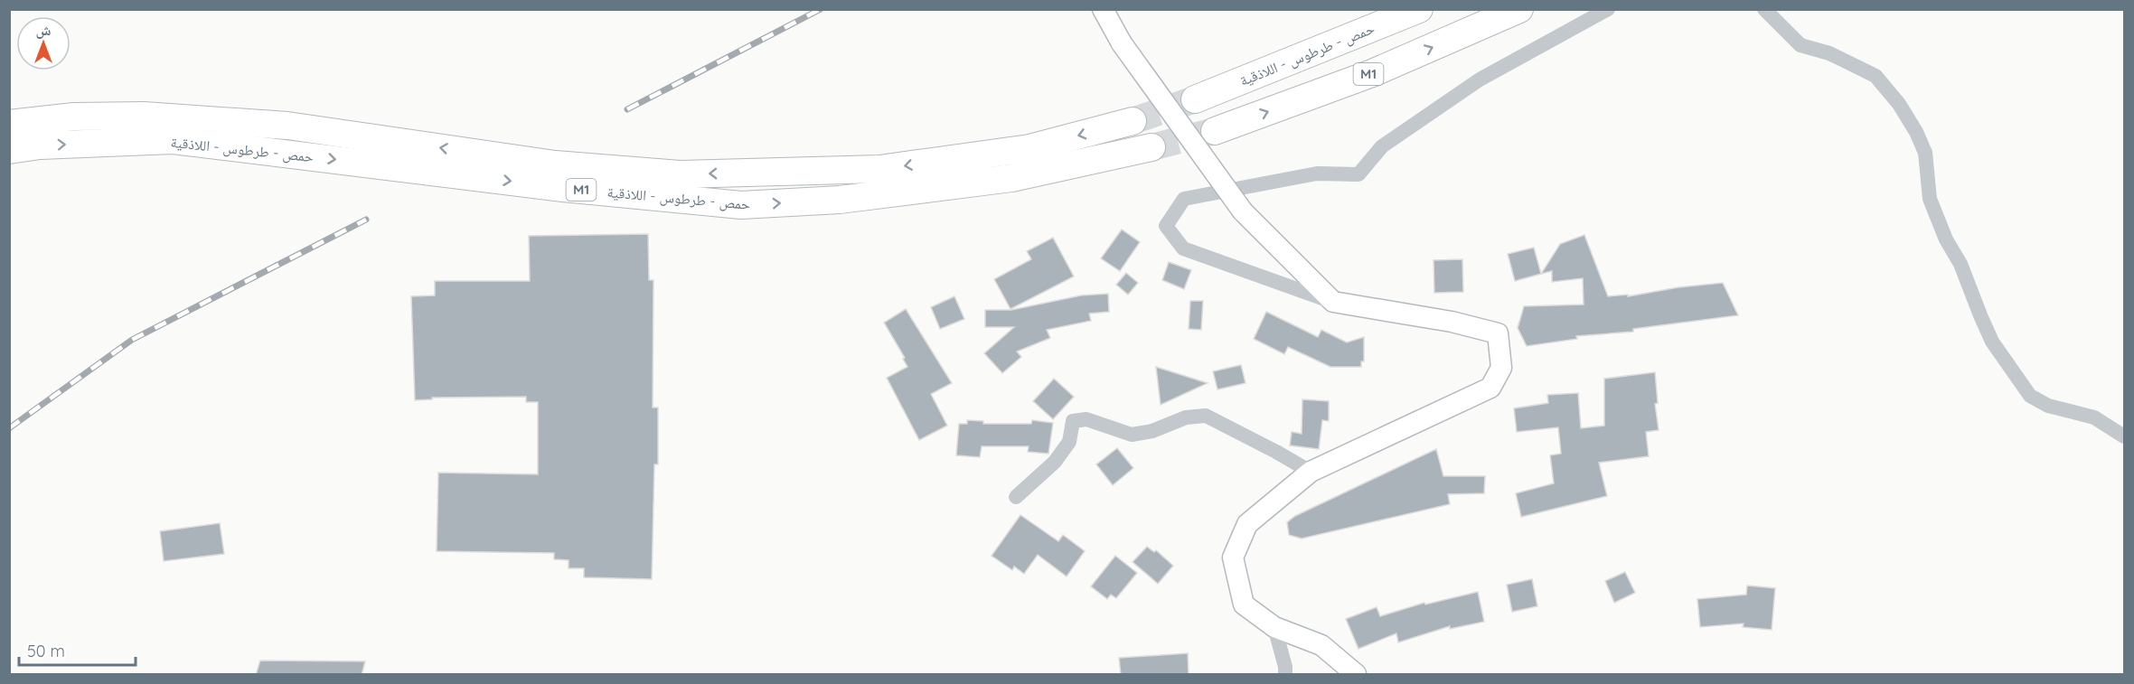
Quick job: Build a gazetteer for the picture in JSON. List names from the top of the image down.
{
  "streets": {
    "highway": ["حمص - طرطوس - اللاذقية", "M1"]
  },
  "scale_bar": "50 m",
  "north": "top"
}
